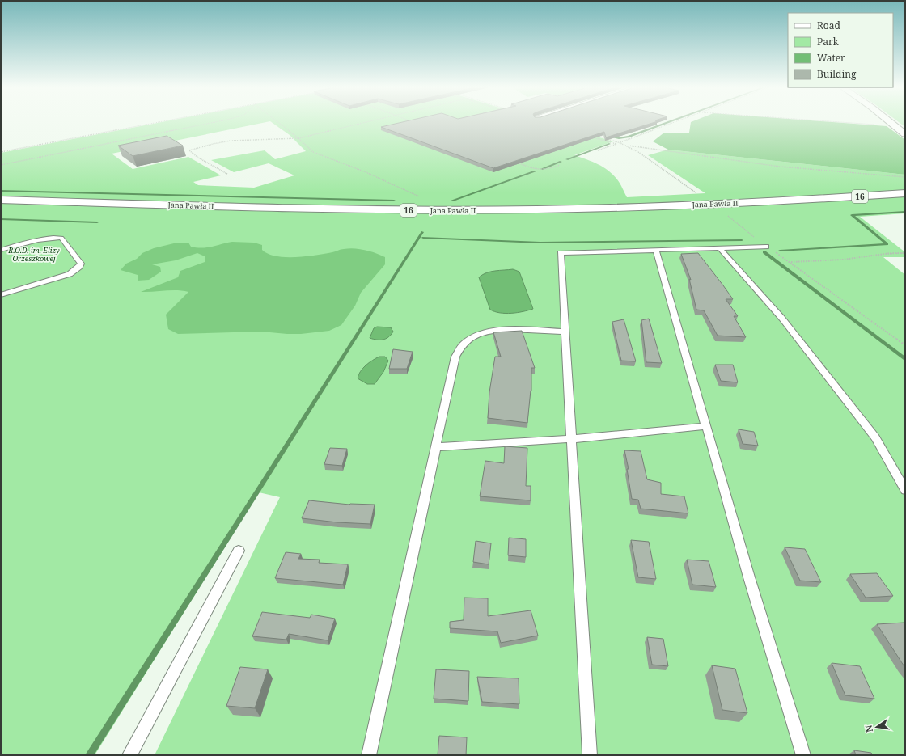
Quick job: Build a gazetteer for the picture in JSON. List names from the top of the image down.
{
  "streets": {
    "main road": ["16", "Jana Pawła II"]
  },
  "parks": ["R.O.D. im. Elizy Orzeszkowej"],
  "legend": [
    "Road",
    "Park",
    "Water",
    "Building"
  ],
  "north": "left"
}
